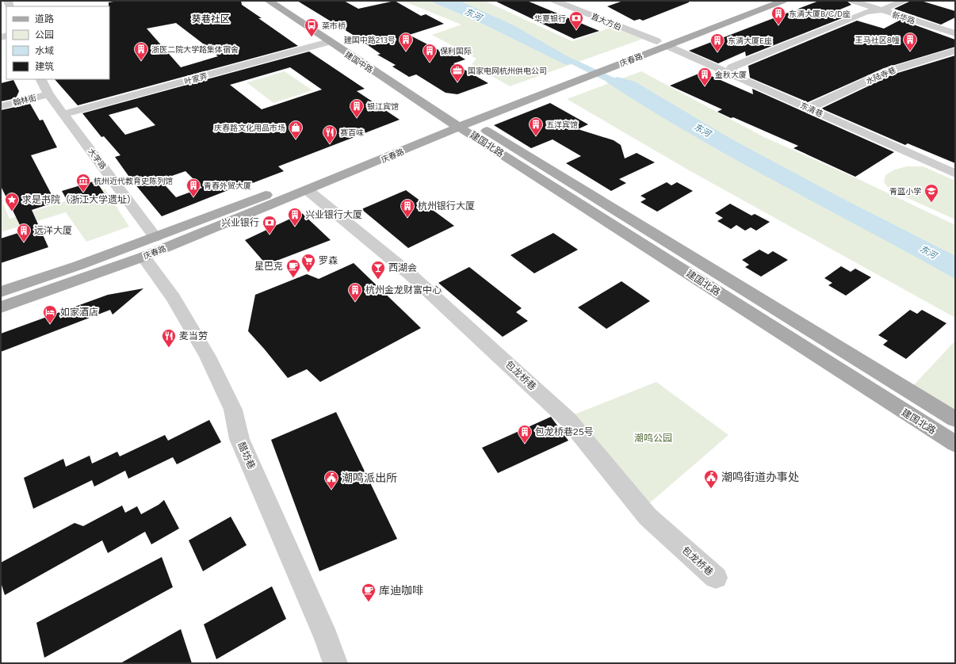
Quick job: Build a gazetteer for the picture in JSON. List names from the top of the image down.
{
  "streets": {
    "main road": ["庆春路", "建国中路", "建国北路"],
    "street": [
      "新华路",
      "直大方伯",
      "水陆寺巷",
      "叶家弄",
      "翰林街",
      "东清巷",
      "大学路",
      "包龙桥巷",
      "醋坊巷"
    ]
  },
  "crossings": [
    ["直大方伯", "庆春路"],
    ["直大方伯", "东清巷"],
    ["庆春路", "建国中路"],
    ["庆春路", "东清巷"],
    ["庆春路", "建国北路"],
    ["庆春路", "大学路"],
    ["庆春路", "包龙桥巷"],
    ["庆春路", "醋坊巷"],
    ["建国中路", "叶家弄"],
    ["建国中路", "建国北路"],
    ["水陆寺巷", "东清巷"],
    ["叶家弄", "大学路"],
    ["翰林街", "大学路"]
  ],
  "districts": ["葵巷社区"],
  "water": ["东河"],
  "parks": ["潮鸣公园"],
  "places": {
    "building": [
      "东清大厦B/C/D座",
      "建国中路213号",
      "王马社区8幢",
      "东清大厦E座",
      "浙医二院大学路集体宿舍",
      "保利国际",
      "金秋大厦",
      "银江宾馆",
      "五洋宾馆",
      "青春外贸大厦",
      "杭州银行大厦",
      "兴业银行大厦",
      "远洋大厦",
      "杭州金龙财富中心",
      "包龙桥巷25号"
    ],
    "bank": ["华夏银行", "兴业银行"],
    "bus stop": ["菜市桥"],
    "office": ["国家电网杭州供电公司"],
    "shop": ["庆春路文化用品市场"],
    "restaurant": ["赛百味", "麦当劳"],
    "museum": ["杭州近代教育史陈列馆"],
    "school or university": ["青蓝小学"],
    "place": ["求是书院（浙江大学遗址）"],
    "supermarket": ["罗森"],
    "cafe": ["星巴克", "库迪咖啡"],
    "bar": ["西湖会"],
    "hotel": ["如家酒店"],
    "public building": ["潮鸣街道办事处", "潮鸣派出所"]
  },
  "legend": [
    "道路",
    "公园",
    "水域",
    "建筑"
  ]
}
